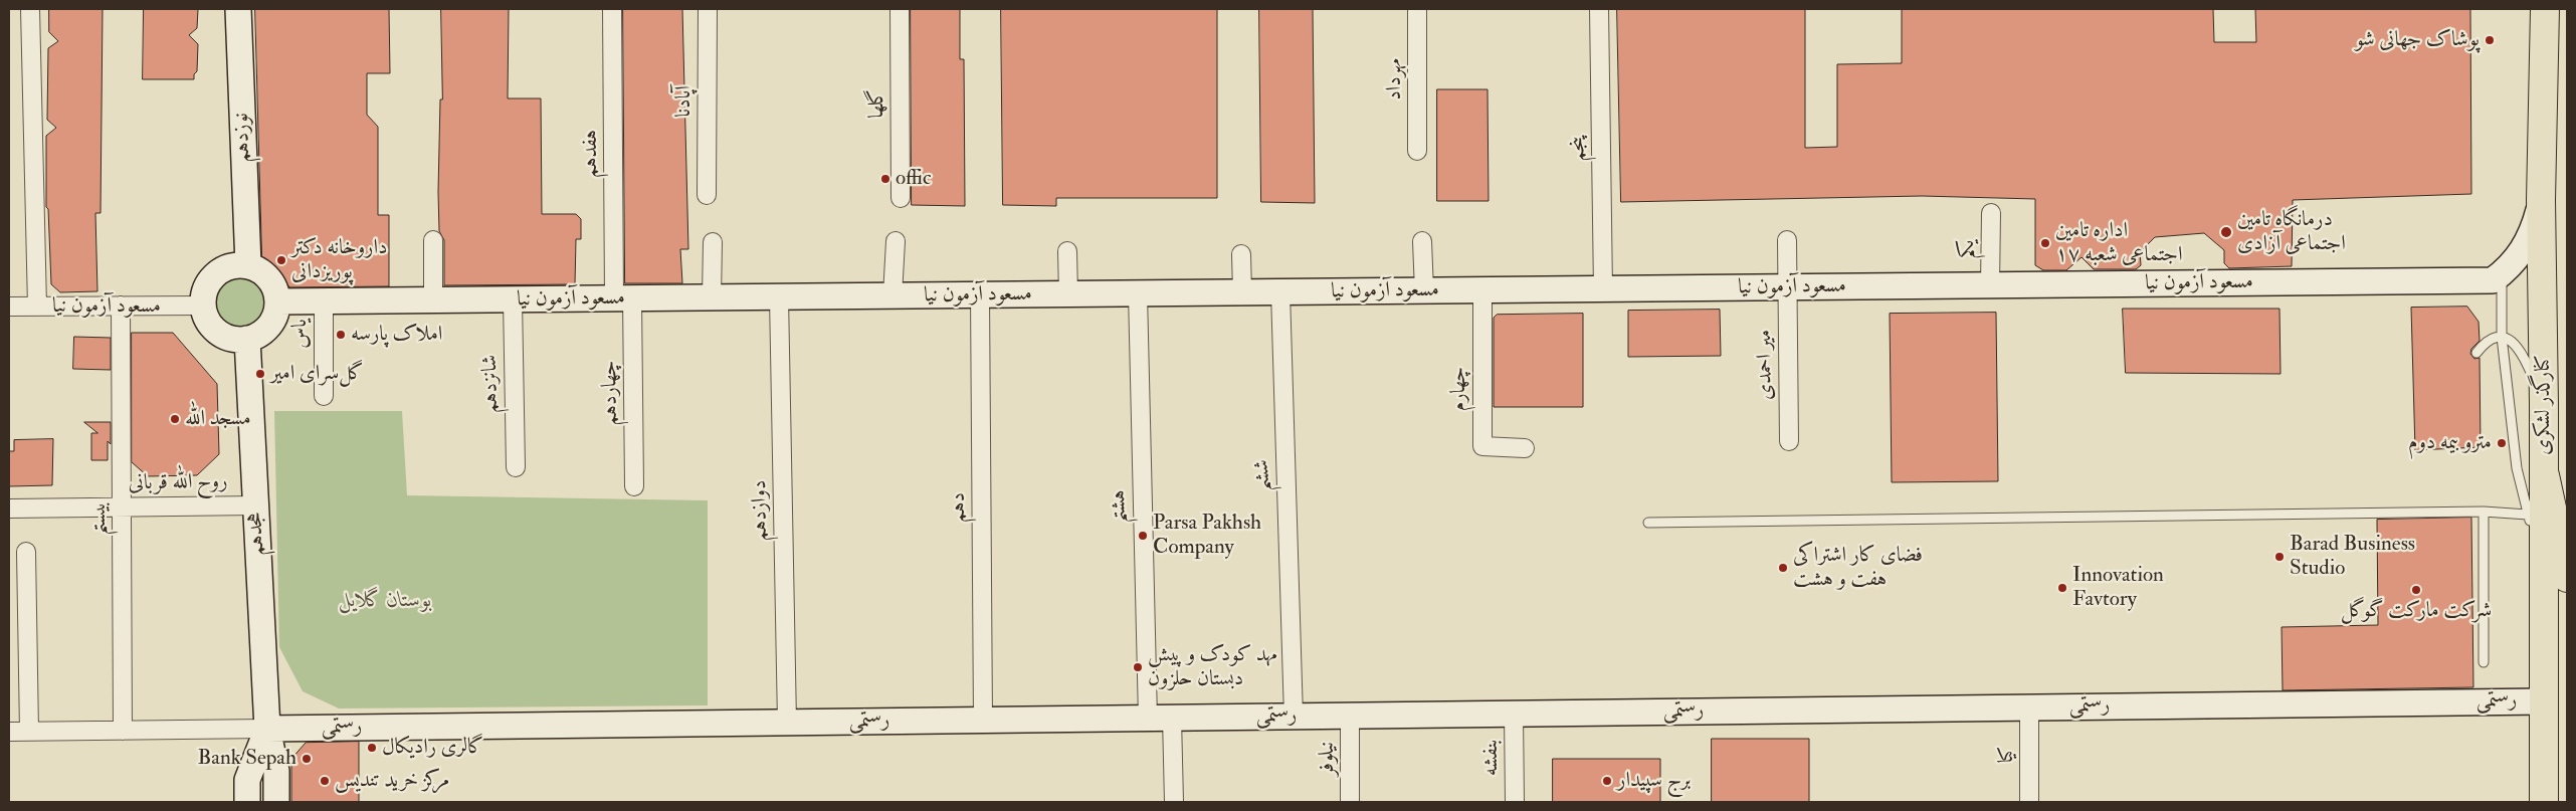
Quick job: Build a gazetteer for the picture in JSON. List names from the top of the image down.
{
  "streets": {
    "main road": ["کنارگذر لشکری"],
    "street": [
      "مهرداد",
      "آپادنا",
      "گلها",
      "نوزدهم",
      "پنجم",
      "هفدهم",
      "یکم",
      "مسعود آزمون نیا",
      "یاس",
      "میر احمدی",
      "شانزدهم",
      "چهارم",
      "چهاردهم",
      "ششم",
      "روح الله قربانی",
      "هشتم",
      "دهم",
      "دوازدهم",
      "بیستم",
      "هجدهم",
      "رستمی",
      "کیا",
      "بنفشه",
      "نیلوفر"
    ]
  },
  "crossings": [
    ["نوزدهم", "مسعود آزمون نیا"],
    ["نوزدهم", "هجدهم"],
    ["پنجم", "مسعود آزمون نیا"],
    ["هفدهم", "مسعود آزمون نیا"],
    ["هفدهم", "چهاردهم"],
    ["یکم", "مسعود آزمون نیا"],
    ["مسعود آزمون نیا", "یاس"],
    ["مسعود آزمون نیا", "میر احمدی"],
    ["مسعود آزمون نیا", "شانزدهم"],
    ["مسعود آزمون نیا", "چهارم"],
    ["مسعود آزمون نیا", "چهاردهم"],
    ["مسعود آزمون نیا", "ششم"],
    ["مسعود آزمون نیا", "هشتم"],
    ["مسعود آزمون نیا", "دهم"],
    ["مسعود آزمون نیا", "دوازدهم"],
    ["مسعود آزمون نیا", "بیستم"],
    ["مسعود آزمون نیا", "هجدهم"],
    ["کنارگذر لشکری", "رستمی"],
    ["ششم", "رستمی"],
    ["روح الله قربانی", "بیستم"],
    ["روح الله قربانی", "هجدهم"],
    ["هشتم", "رستمی"],
    ["دهم", "رستمی"],
    ["دوازدهم", "رستمی"],
    ["بیستم", "رستمی"],
    ["هجدهم", "رستمی"],
    ["رستمی", "کیا"],
    ["رستمی", "بنفشه"],
    ["رستمی", "نیلوفر"]
  ],
  "parks": ["بوستان گلایل"],
  "places": [
    "پوشاک جهانی شو",
    "offic",
    "درمانگاه تامین اجتماعی آزادی",
    "اداره تامین اجتماعی شعبه ۱۷",
    "داروخانه دکتر پوریزدانی",
    "املاک پارسه",
    "گل‌سرای امیر",
    "مسجد الله",
    "مترو بیمه دوم",
    "Parsa Pakhsh Company",
    "Barad Business Studio",
    "فضای کار اشتراکی هفت و هشت",
    "Innovation Favtory",
    "شرکت مارکت گوگل",
    "مهد کودک و پیش دبستان حلزون",
    "گالری رادیکال",
    "Bank Sepah",
    "مرکز خرید تندیس",
    "برج سپیدار"
  ]
}
